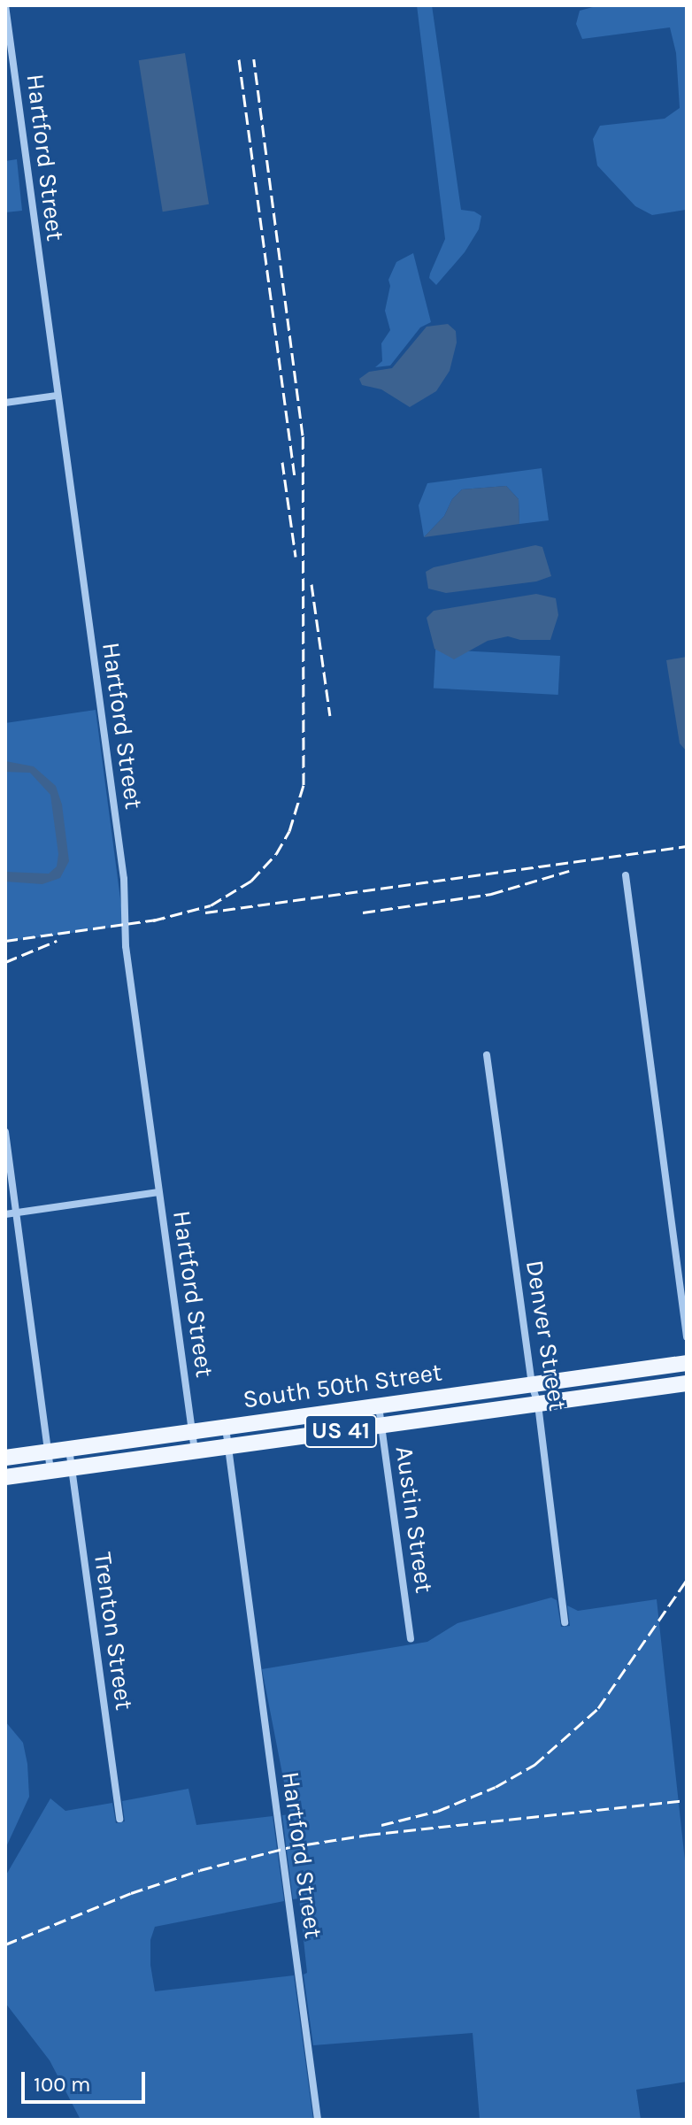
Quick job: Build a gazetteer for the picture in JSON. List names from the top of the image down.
{
  "streets": {
    "main road": ["South 50th Street", "US 41"],
    "street": [
      "Hartford Street",
      "Denver Street",
      "Austin Street",
      "Trenton Street"
    ]
  },
  "crossings": [
    ["Hartford Street", "South 50th Street"],
    ["Denver Street", "South 50th Street"],
    ["South 50th Street", "Austin Street"],
    ["South 50th Street", "Trenton Street"]
  ],
  "scale_bar": "100 m"
}
